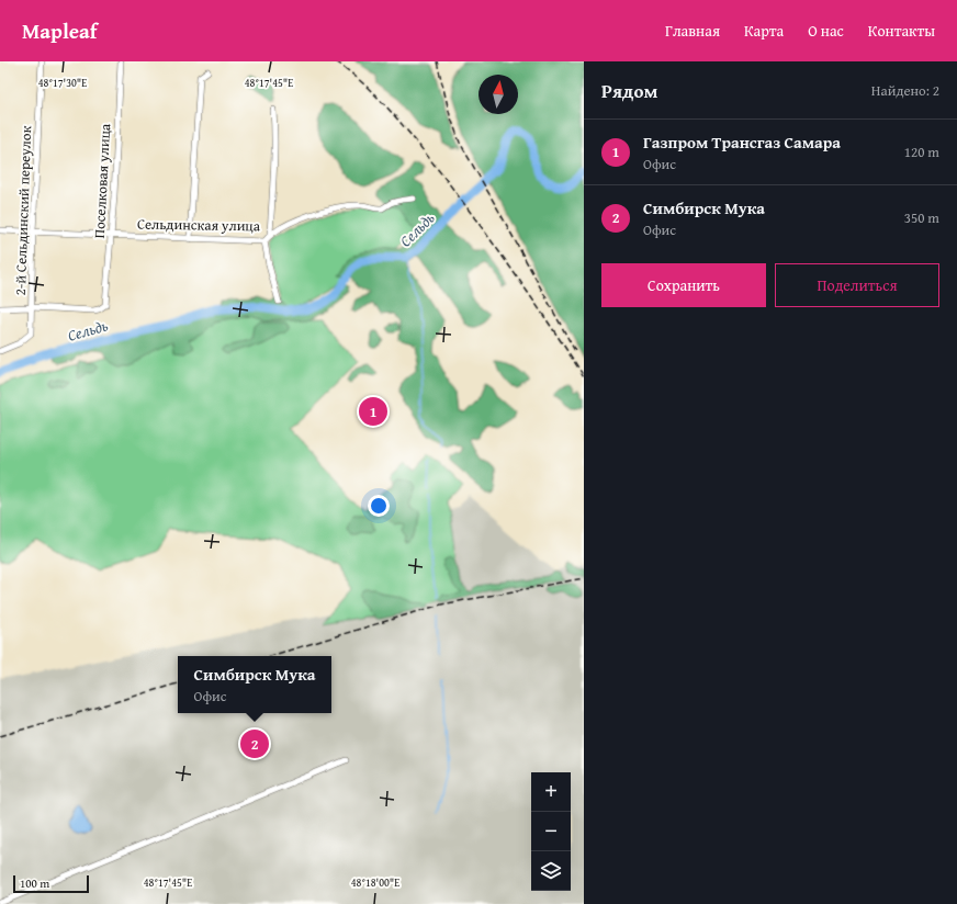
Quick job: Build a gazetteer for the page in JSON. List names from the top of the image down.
{
  "streets": {
    "street": ["Поселковая улица", "2-й Сельдинский переулок", "Сельдинская улица"]
  },
  "crossings": [
    ["Поселковая улица", "2-й Сельдинский переулок"],
    ["Поселковая улица", "Сельдинская улица"],
    ["2-й Сельдинский переулок", "Сельдинская улица"]
  ],
  "water": ["Сельдь"],
  "scale_bar": "100 m",
  "north": "top",
  "page": {
    "header": "Mapleaf",
    "nav": [
      "Главная",
      "Карта",
      "О нас",
      "Контакты"
    ],
    "heading": ["Рядом", "Найдено: 2"],
    "list": [
      {
        "mark": "1",
        "name": "Газпром Трансгаз Самара",
        "note": "Офис",
        "value": "120 m"
      },
      {
        "mark": "2",
        "name": "Симбирск Мука",
        "note": "Офис",
        "value": "350 m"
      }
    ],
    "buttons": ["Сохранить", "Поделиться"],
    "pins": ["1", "2"],
    "popup": ["Симбирск Мука", "Офис"],
    "map_buttons": ["+", "−"],
    "scale": "100 m"
  },
  "coordinates": ["48°17'30\"E", "48°17'45\"E", "48°18'00\"E"]
}
